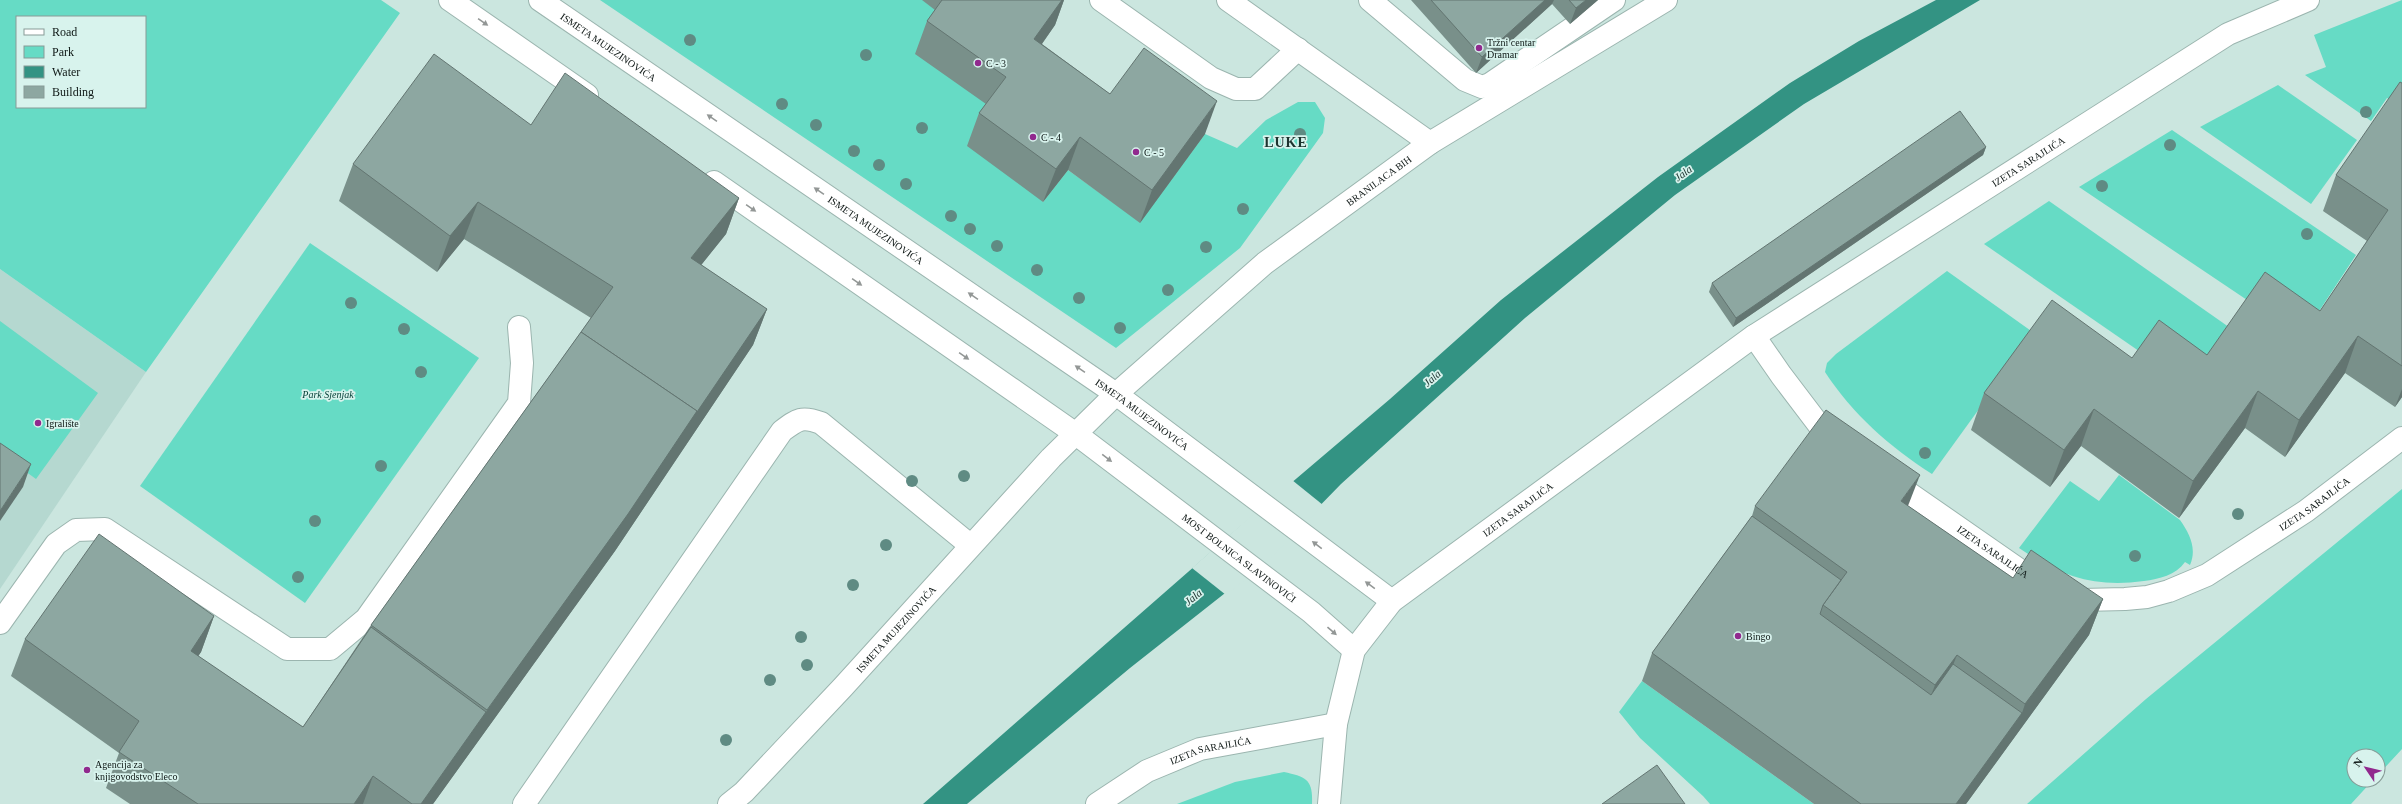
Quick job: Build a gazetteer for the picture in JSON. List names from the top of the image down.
{
  "streets": {
    "street": [
      "ISMETA MUJEZINOVIĆA",
      "IZETA SARAJLIĆA",
      "BRANILACA BIH",
      "MOST BOLNICA SLAVINOVIĆI"
    ]
  },
  "crossings": [
    ["ISMETA MUJEZINOVIĆA", "IZETA SARAJLIĆA"],
    ["ISMETA MUJEZINOVIĆA", "BRANILACA BIH"],
    ["ISMETA MUJEZINOVIĆA", "MOST BOLNICA SLAVINOVIĆI"],
    ["IZETA SARAJLIĆA", "MOST BOLNICA SLAVINOVIĆI"],
    ["BRANILACA BIH", "MOST BOLNICA SLAVINOVIĆI"]
  ],
  "one_way": ["MOST BOLNICA SLAVINOVIĆI"],
  "districts": ["LUKE"],
  "water": ["Jala"],
  "parks": ["Park Sjenjak"],
  "places": [
    "Tržni centar Dramar",
    "C - 3",
    "C - 4",
    "C - 5",
    "Igralište",
    "Bingo",
    "Agencija za knjigovodstvo Eleco"
  ],
  "legend": [
    "Road",
    "Park",
    "Water",
    "Building"
  ],
  "north": "top left"
}
